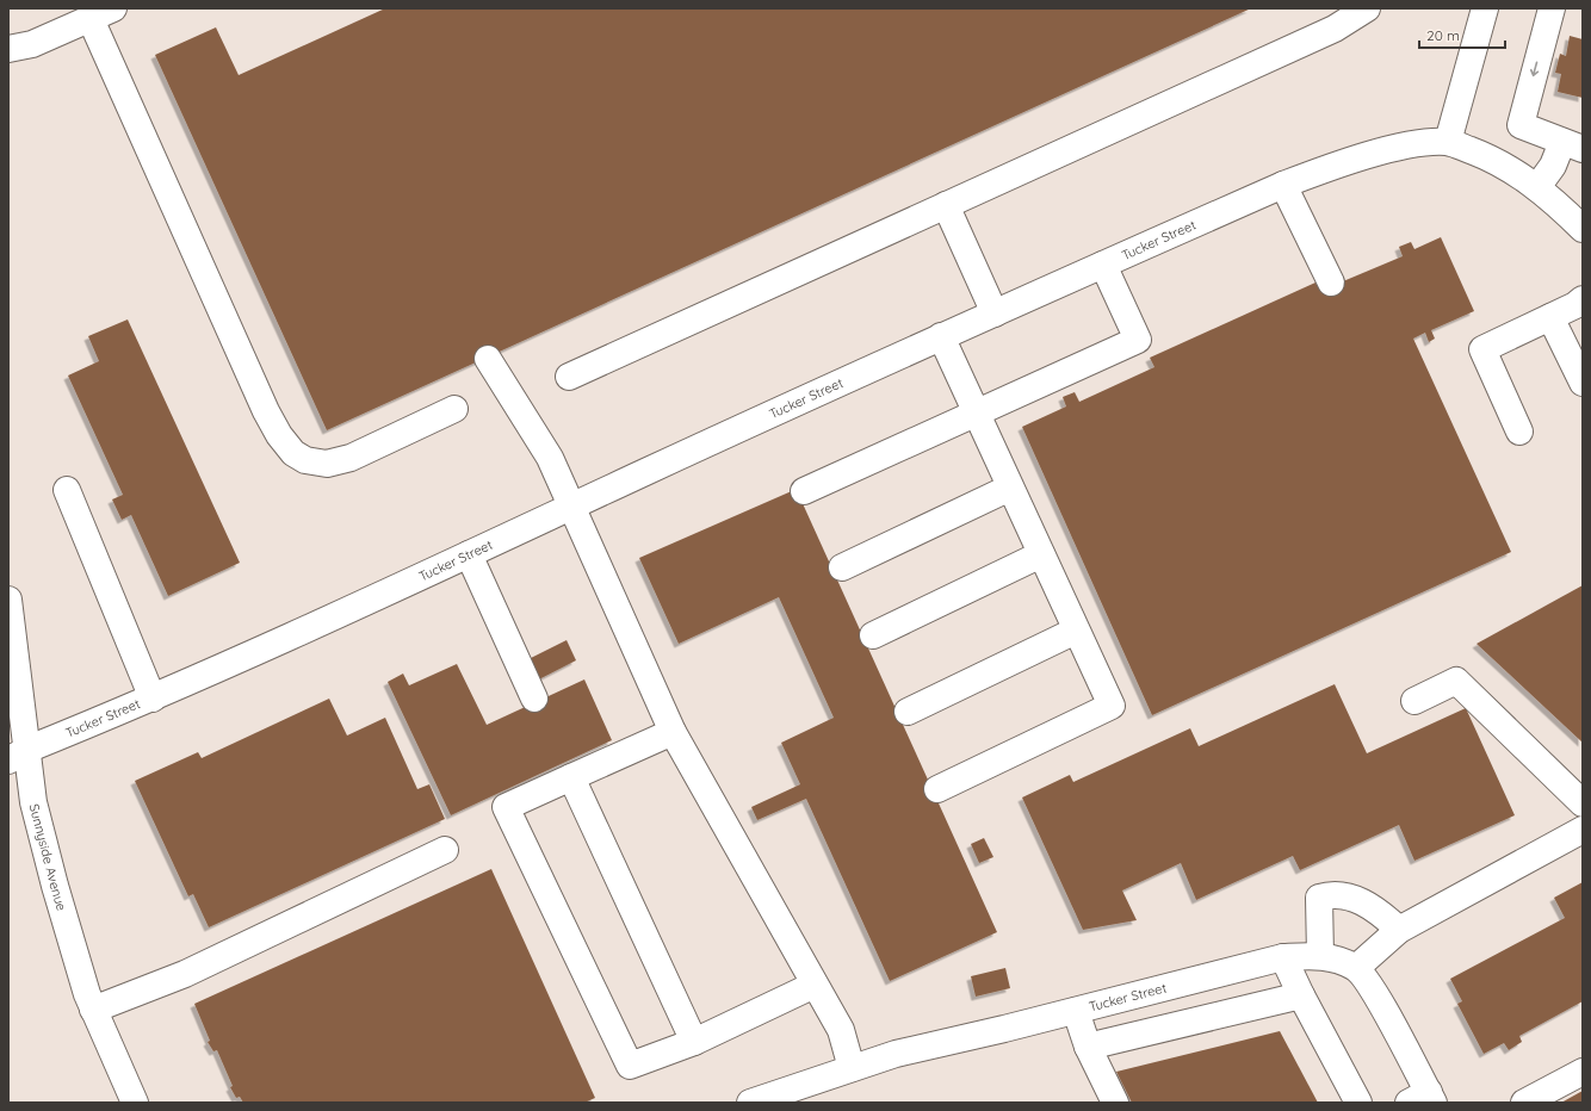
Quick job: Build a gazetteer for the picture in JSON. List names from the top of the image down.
{
  "streets": {
    "street": ["Tucker Street", "Sunnyside Avenue"]
  },
  "crossings": [
    ["Tucker Street", "Sunnyside Avenue"]
  ],
  "scale_bar": "20 m"
}
